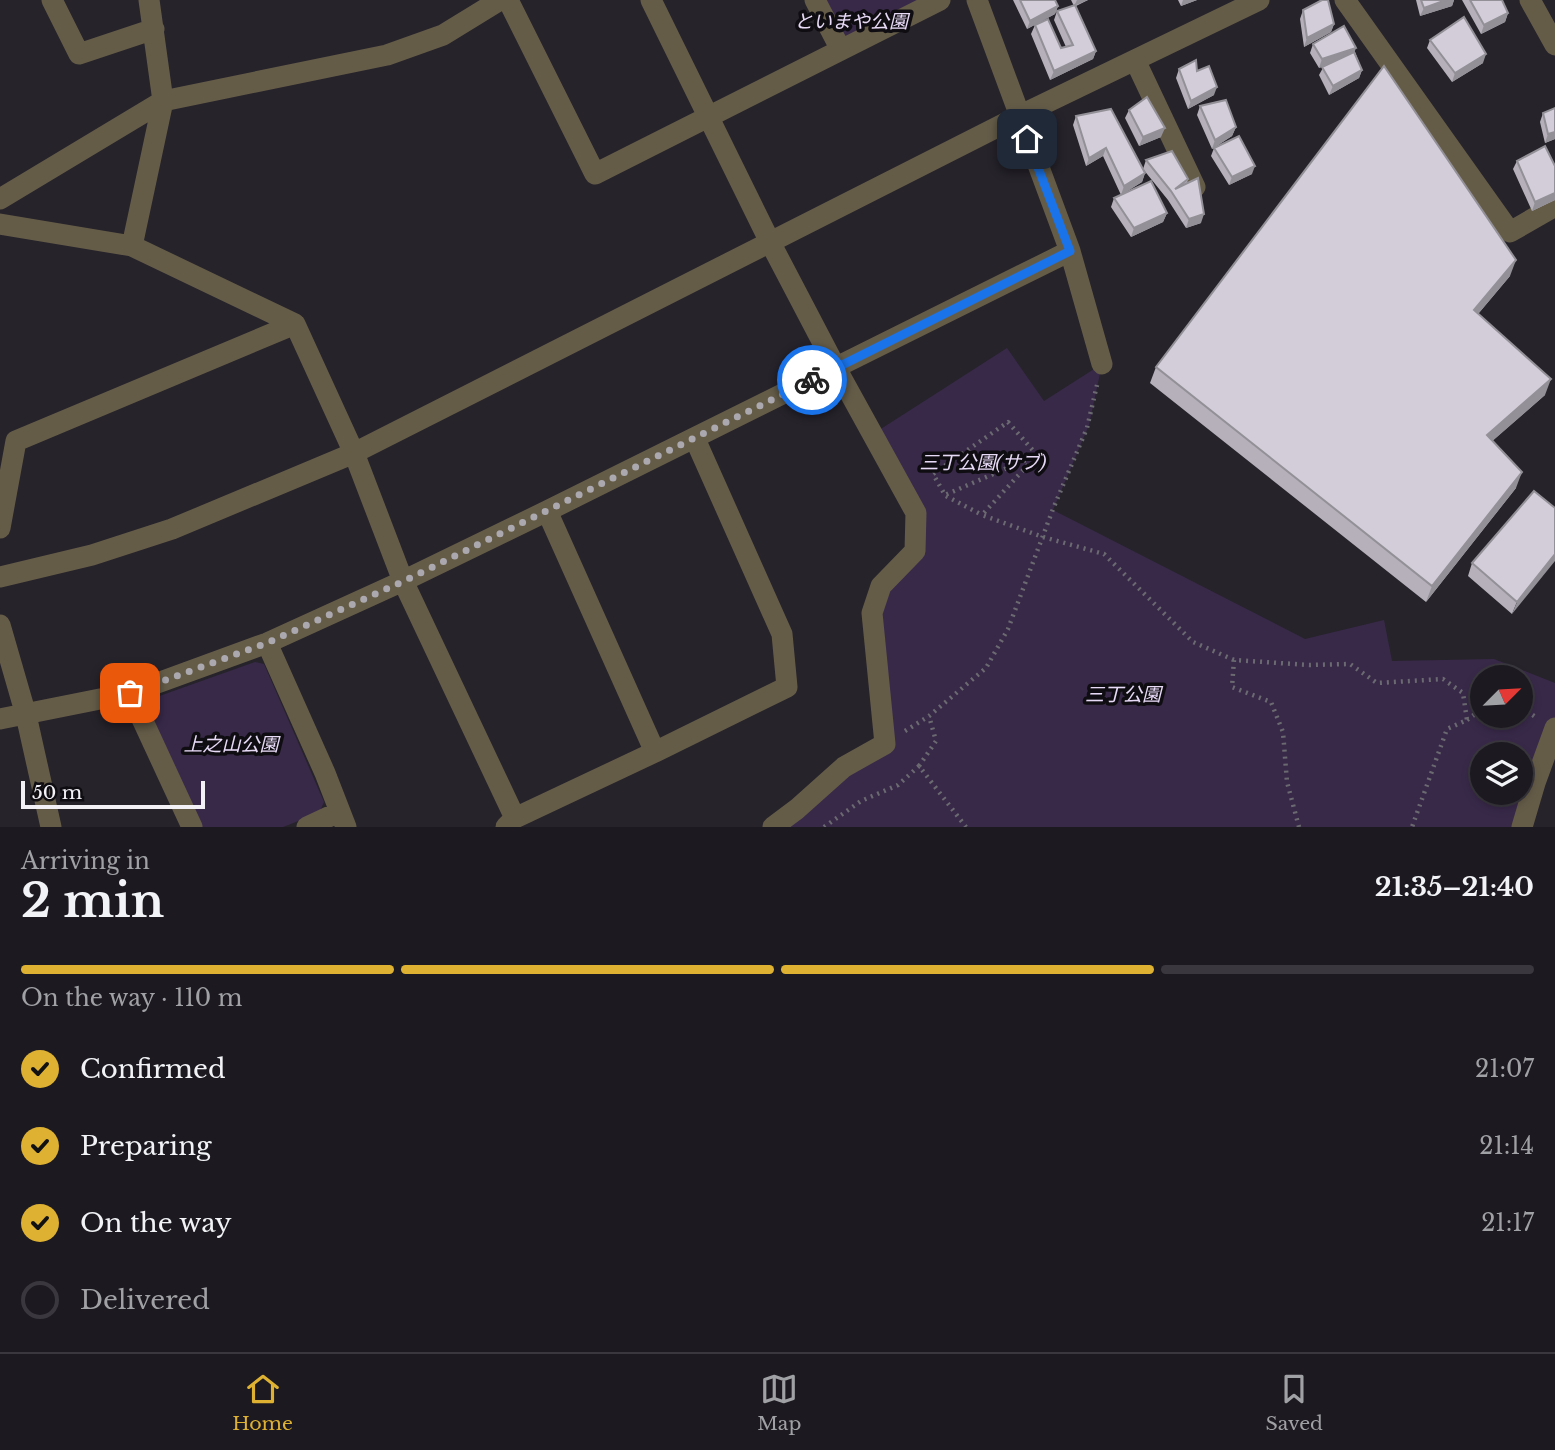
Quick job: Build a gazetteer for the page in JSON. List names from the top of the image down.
{
  "parks": [
    "といまや公園",
    "三丁公園(サブ)",
    "三丁公園",
    "上之山公園"
  ],
  "scale_bar": "50 m",
  "north": "top right",
  "page": {
    "scale": "50 m",
    "heading": ["2 min", "Arriving in", "21:35–21:40"],
    "bar": "On the way · 110 m",
    "list": [
      ["Confirmed", "21:07"],
      ["Preparing", "21:14"],
      ["On the way", "21:17"],
      "Delivered"
    ],
    "tabs": ["Home", "Map", "Saved"]
  }
}
